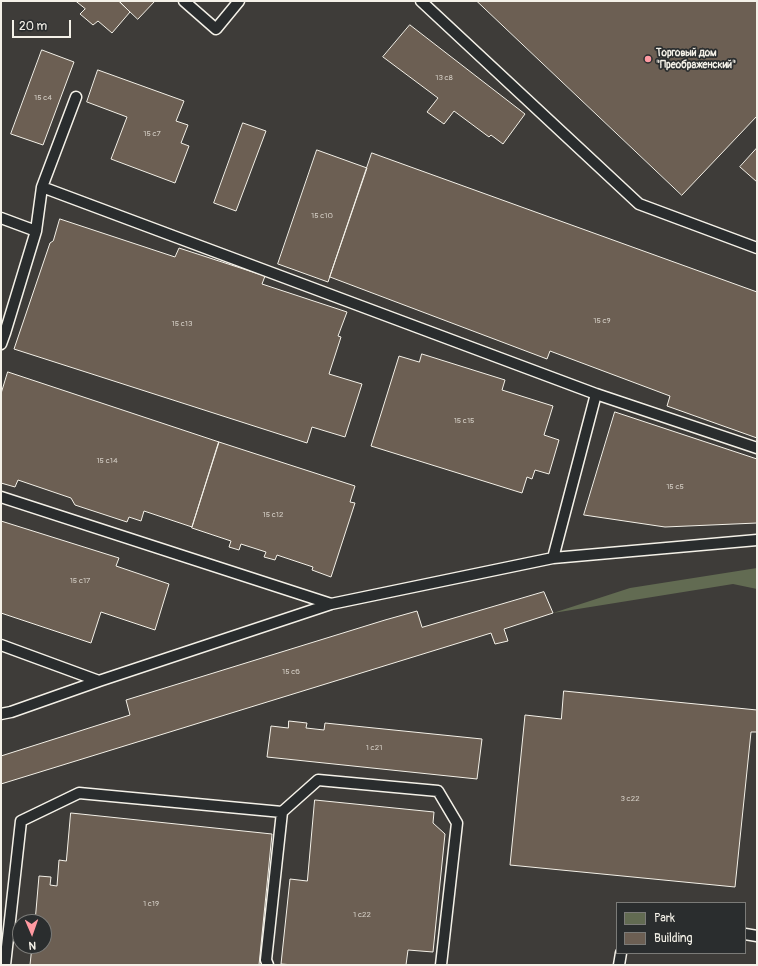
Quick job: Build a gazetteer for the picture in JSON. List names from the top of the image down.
{
  "places": ["Торговый дом \"Преображенский\""],
  "house_numbers": [
    "13 с8",
    "15 с4",
    "15 с7",
    "15 с10",
    "15 с9",
    "15 с13",
    "15 с15",
    "15 с14",
    "15 с5",
    "15 с12",
    "15 с17",
    "15 с6",
    "1 с21",
    "3 с22",
    "1 с19",
    "1 с22"
  ],
  "legend": ["Park", "Building"],
  "scale_bar": "20 m",
  "north": "bottom"
}
